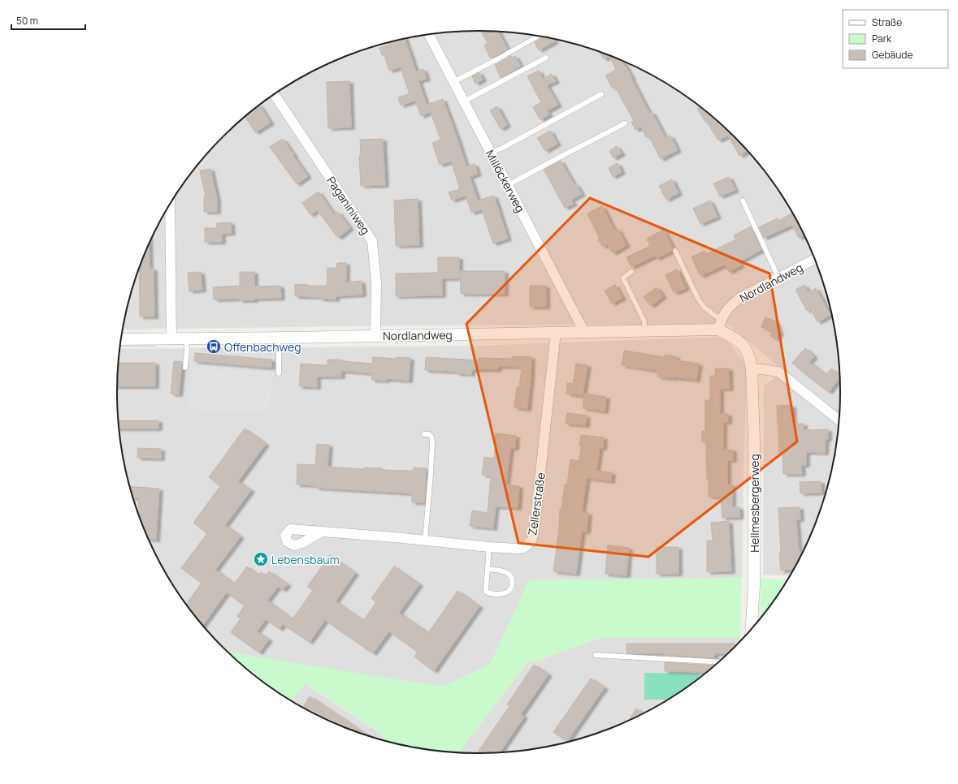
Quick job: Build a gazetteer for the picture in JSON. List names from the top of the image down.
{
  "streets": {
    "street": [
      "Millöckerweg",
      "Paganiniweg",
      "Nordlandweg",
      "Hellmesbergerweg",
      "Zellerstraße"
    ]
  },
  "crossings": [
    ["Millöckerweg", "Nordlandweg"],
    ["Paganiniweg", "Nordlandweg"],
    ["Nordlandweg", "Hellmesbergerweg"],
    ["Nordlandweg", "Zellerstraße"]
  ],
  "places": {
    "bus stop": ["Offenbachweg"],
    "place": ["Lebensbaum"]
  },
  "legend": ["Straße", "Park", "Gebäude"],
  "scale_bar": "50 m"
}
